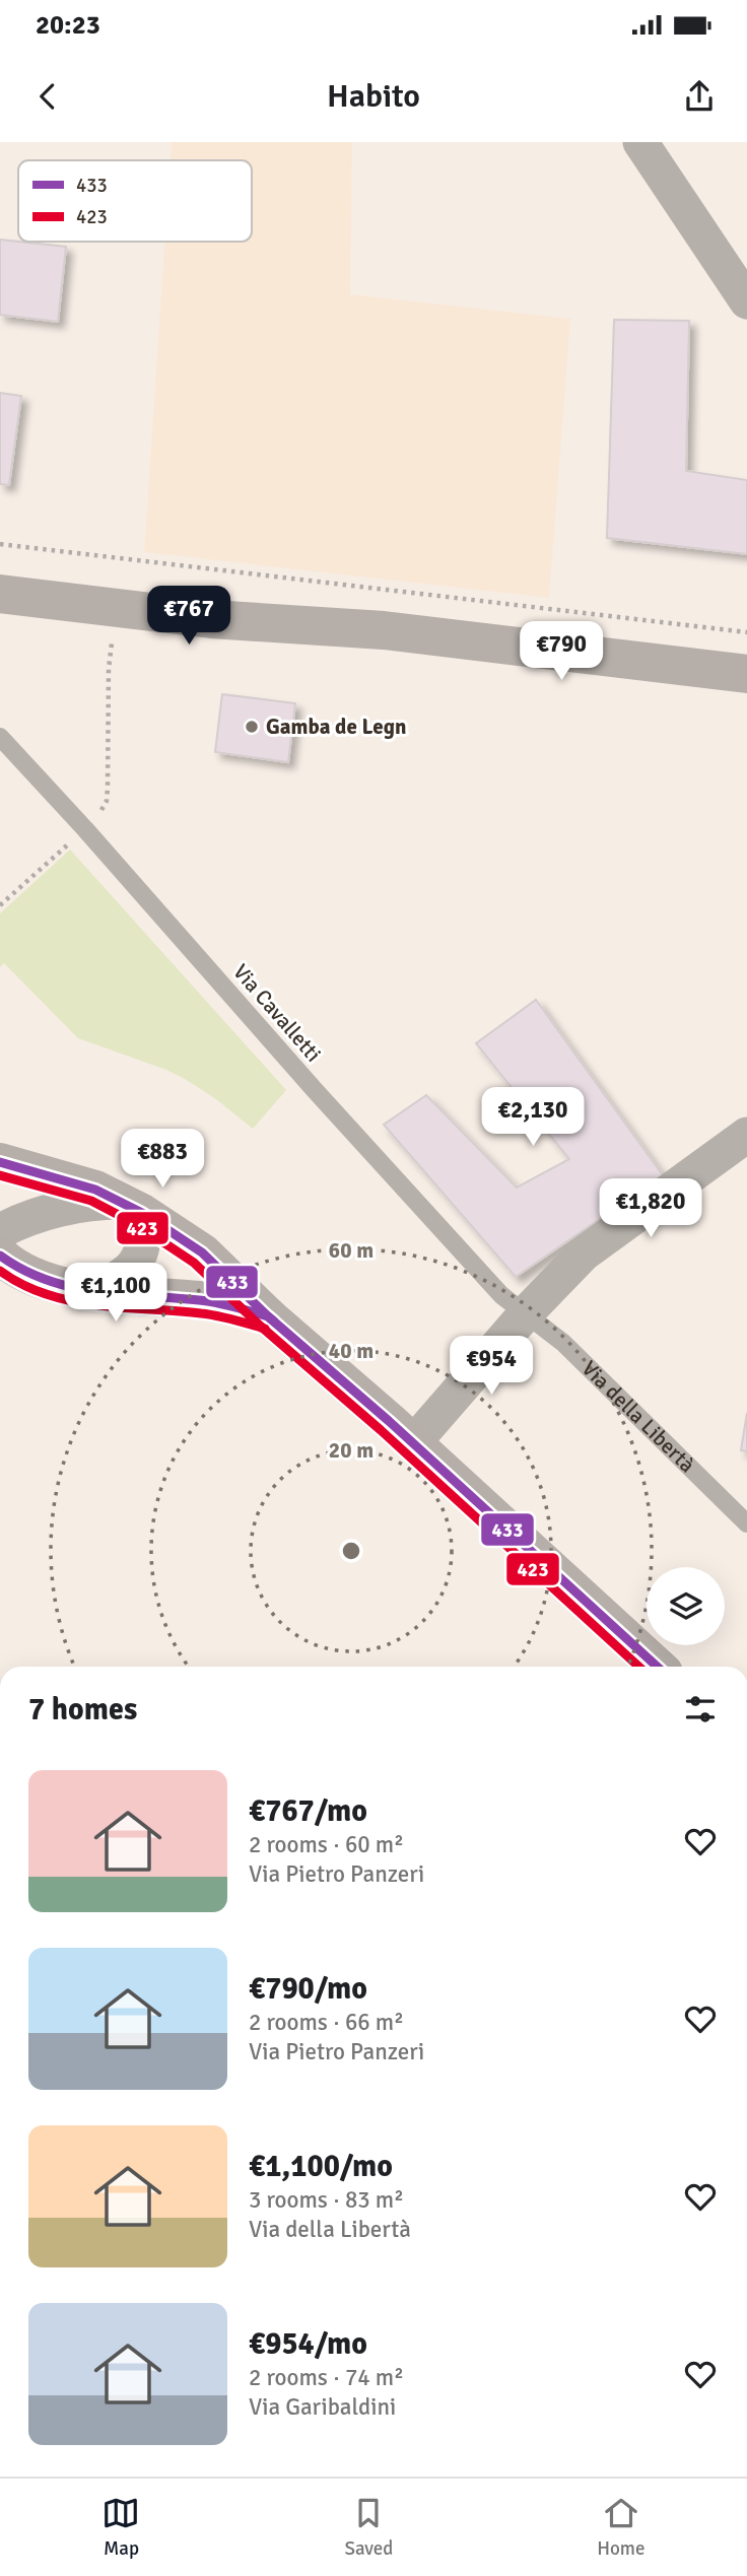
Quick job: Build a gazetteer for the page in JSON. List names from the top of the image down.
{
  "streets": {
    "lane": ["Via Cavalletti", "Via della Libertà"]
  },
  "crossings": [
    ["Via Cavalletti", "Via della Libertà"]
  ],
  "places": ["Gamba de Legn"],
  "lines": ["transit line 433", "transit line 423"],
  "legend": ["433", "423"],
  "page": {
    "status": "20:23",
    "header": "Habito",
    "price": [
      "€767",
      "€790",
      "€2,130",
      "€883",
      "€1,820",
      "€1,100",
      "€954"
    ],
    "heading": "7 homes",
    "list": [
      {
        "name": "€767/mo",
        "note": "2 rooms · 60 m² · Via Pietro Panzeri"
      },
      {
        "name": "€790/mo",
        "note": "2 rooms · 66 m² · Via Pietro Panzeri"
      },
      {
        "name": "€1,100/mo",
        "note": "3 rooms · 83 m² · Via della Libertà"
      },
      {
        "name": "€954/mo",
        "note": "2 rooms · 74 m² · Via Garibaldini"
      }
    ],
    "tabs": ["Map", "Saved", "Home"]
  },
  "rings": ["60 m", "40 m", "20 m"]
}
